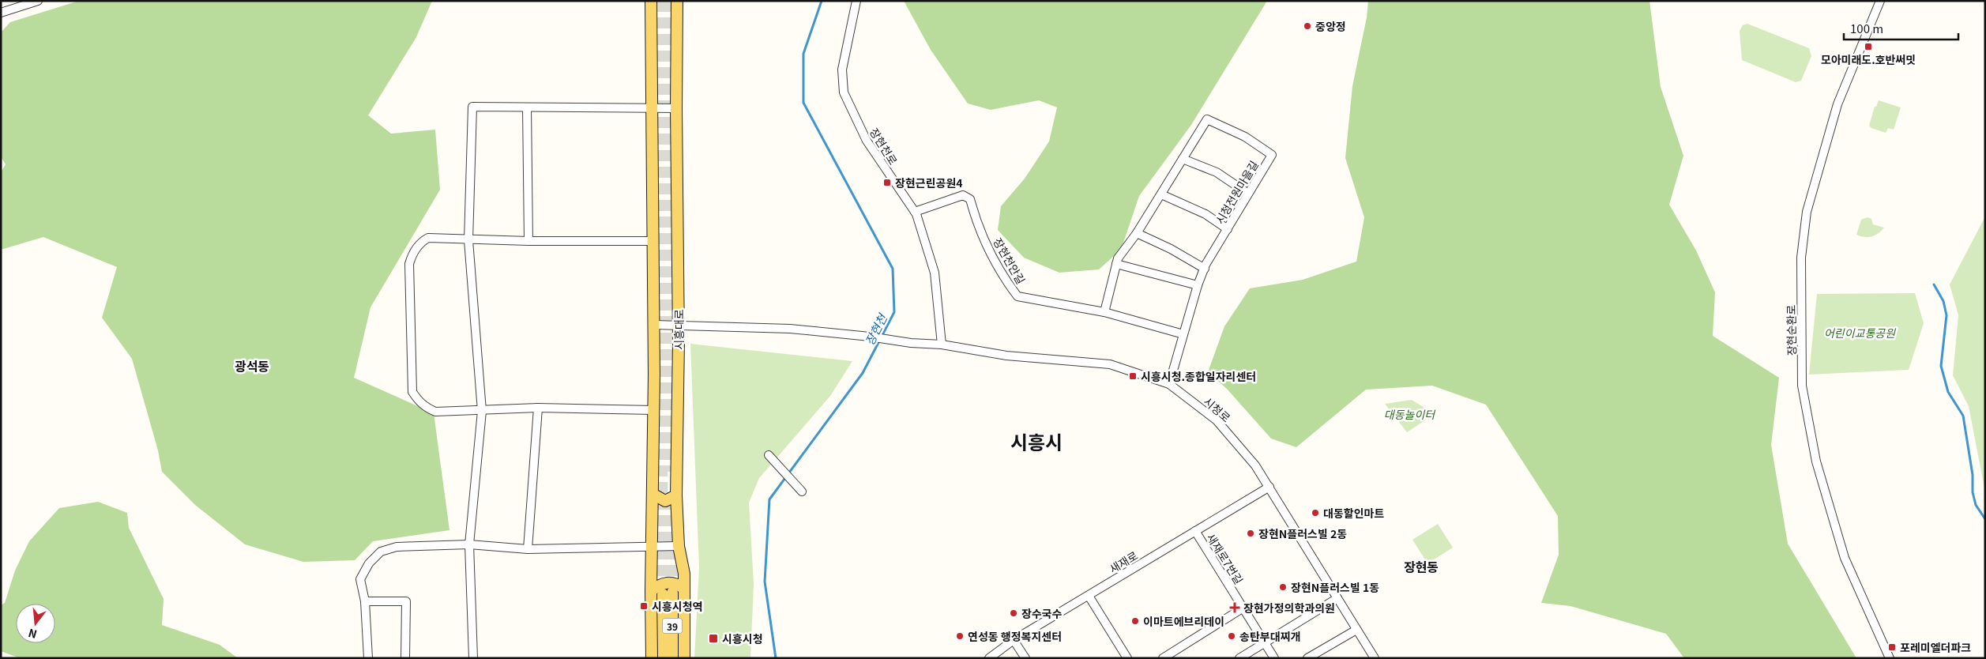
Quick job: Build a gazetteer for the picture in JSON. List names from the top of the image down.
{
  "streets": {
    "main road": ["시흥대로", "39"],
    "street": [
      "장현천로",
      "시청전원마을길",
      "장현천안길",
      "장현순환로",
      "시청로",
      "새재로7번길",
      "새재로"
    ]
  },
  "crossings": [
    ["장현천로", "장현천안길"],
    ["장현천로", "시청로"],
    ["시청전원마을길", "장현천안길"],
    ["시청전원마을길", "시청로"],
    ["시흥대로", "시청로"],
    ["시청로", "새재로"],
    ["새재로7번길", "새재로"]
  ],
  "districts": ["광석동", "시흥시", "장현동"],
  "water": ["장현천"],
  "parks": ["어린이교통공원", "대동놀이터"],
  "places": {
    "other": [
      "중앙정",
      "대동할인마트",
      "장현N플러스빌 2동",
      "장현N플러스빌 1동",
      "장수국수",
      "이마트에브리데이",
      "연성동 행정복지센터",
      "송탄부대찌개"
    ],
    "transit": [
      "모아미래도.호반써밋",
      "장현근린공원4",
      "시흥시청.종합일자리센터",
      "시흥시청역",
      "시흥시청",
      "포레미엘더파크"
    ],
    "health": ["장현가정의학과의원"]
  },
  "scale_bar": "100 m",
  "north": "bottom"
}
